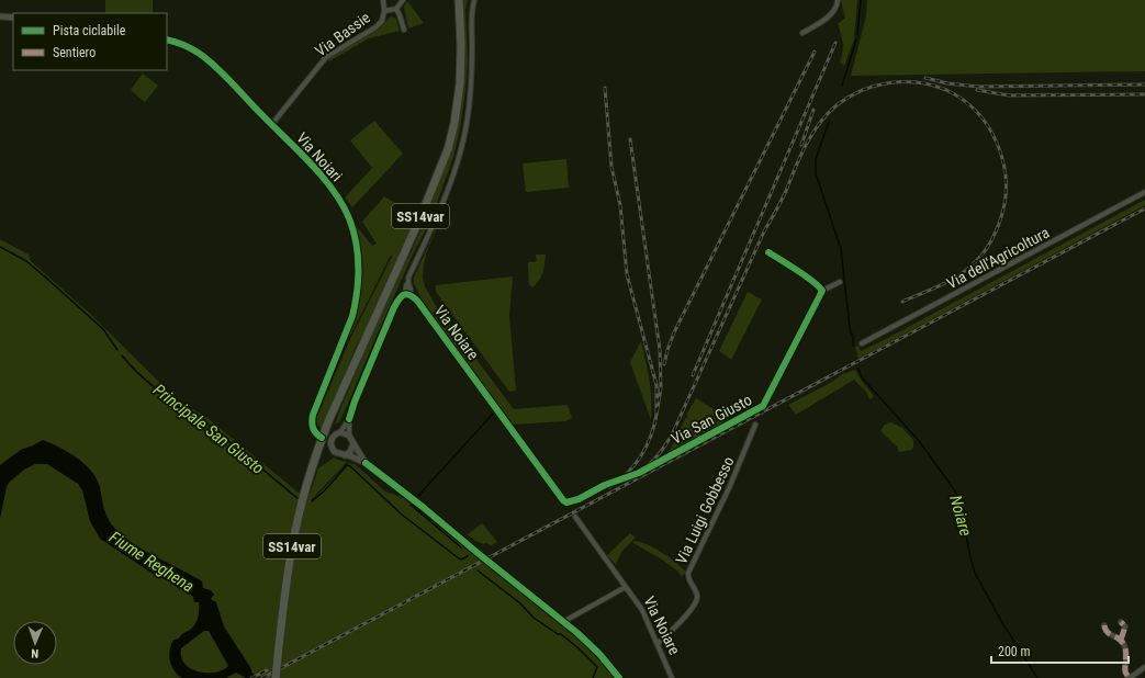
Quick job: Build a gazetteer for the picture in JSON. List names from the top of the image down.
{
  "streets": {
    "highway": ["SS14var"],
    "street": [
      "Via Bassie",
      "Via Noiari",
      "Via dell'Agricoltura",
      "Via Noiare",
      "Via San Giusto",
      "Via Luigi Gobbesso"
    ]
  },
  "crossings": [
    ["Via Bassie", "Via Noiari"],
    ["Via Noiare", "Via San Giusto"],
    ["Via Noiare", "Via Luigi Gobbesso"]
  ],
  "water": ["Principale San Giusto", "Noiare", "Fiume Reghena"],
  "legend": ["Pista ciclabile", "Sentiero"],
  "scale_bar": "200 m",
  "north": "bottom"
}
